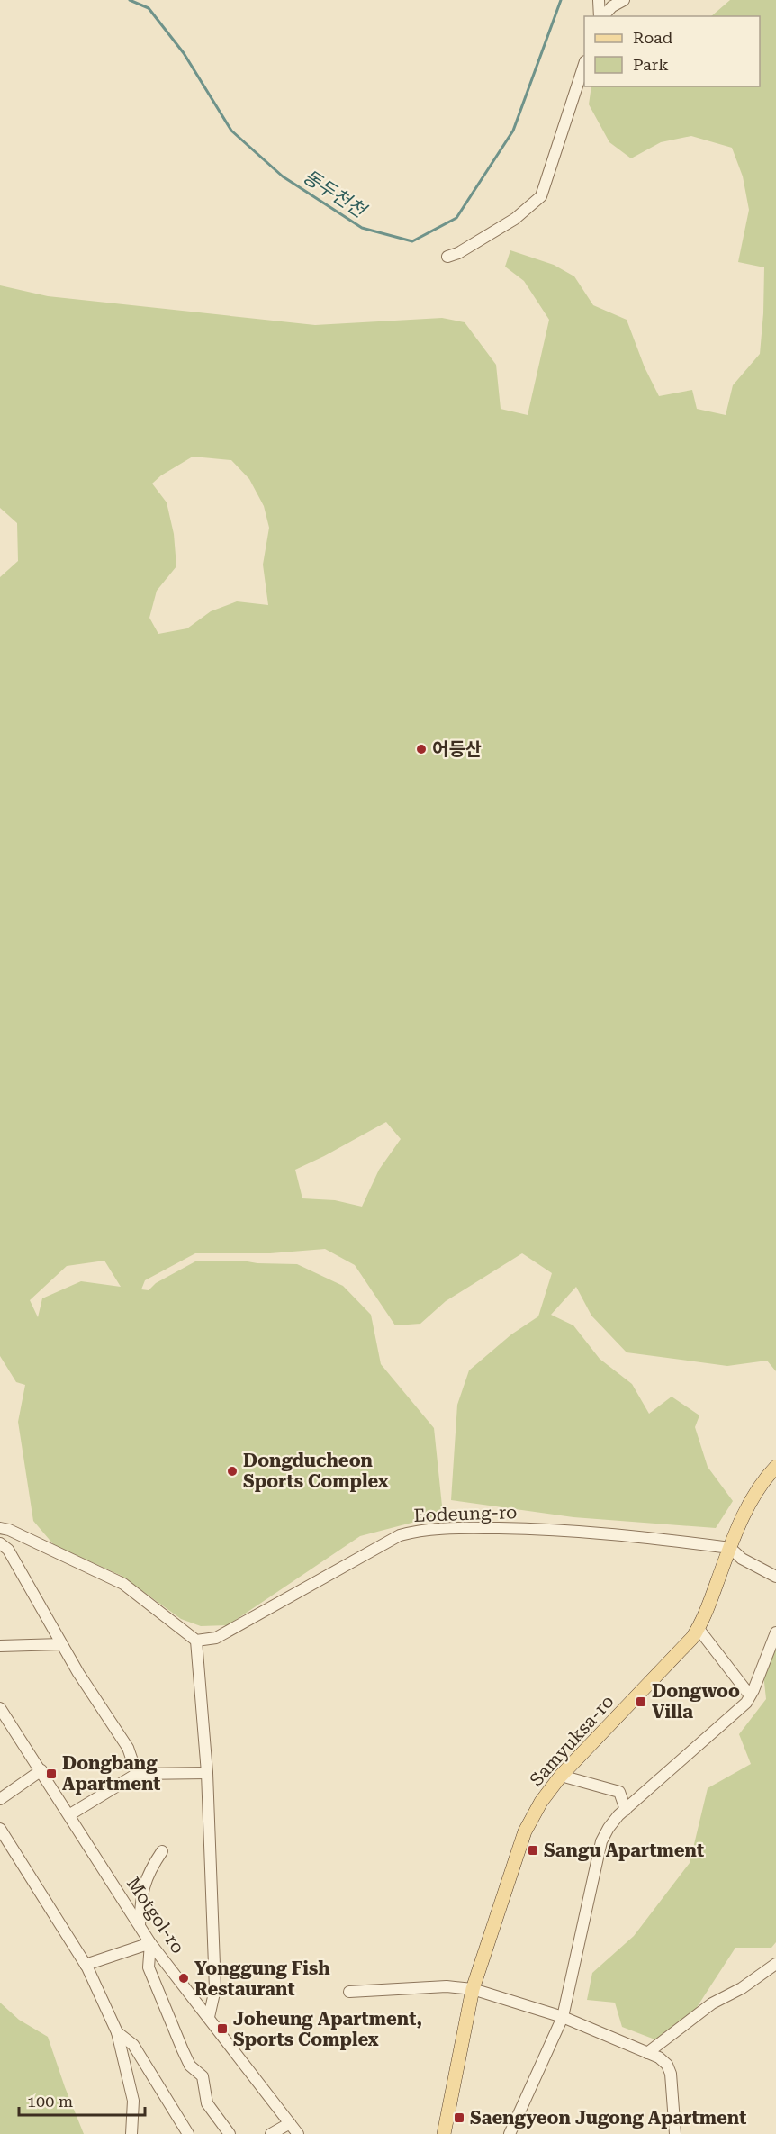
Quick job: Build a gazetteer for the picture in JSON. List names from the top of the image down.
{
  "streets": {
    "main road": ["Samyuksa-ro"],
    "street": ["Eodeung-ro", "Motgol-ro"]
  },
  "crossings": [
    ["Eodeung-ro", "Samyuksa-ro"]
  ],
  "water": ["동두천천"],
  "places": {
    "other": ["어등산", "Dongducheon Sports Complex", "Yonggung Fish Restaurant"],
    "transit": [
      "Dongwoo Villa",
      "Dongbang Apartment",
      "Sangu Apartment",
      "Joheung Apartment, Sports Complex",
      "Saengyeon Jugong Apartment"
    ]
  },
  "legend": ["Road", "Park"],
  "scale_bar": "100 m"
}
